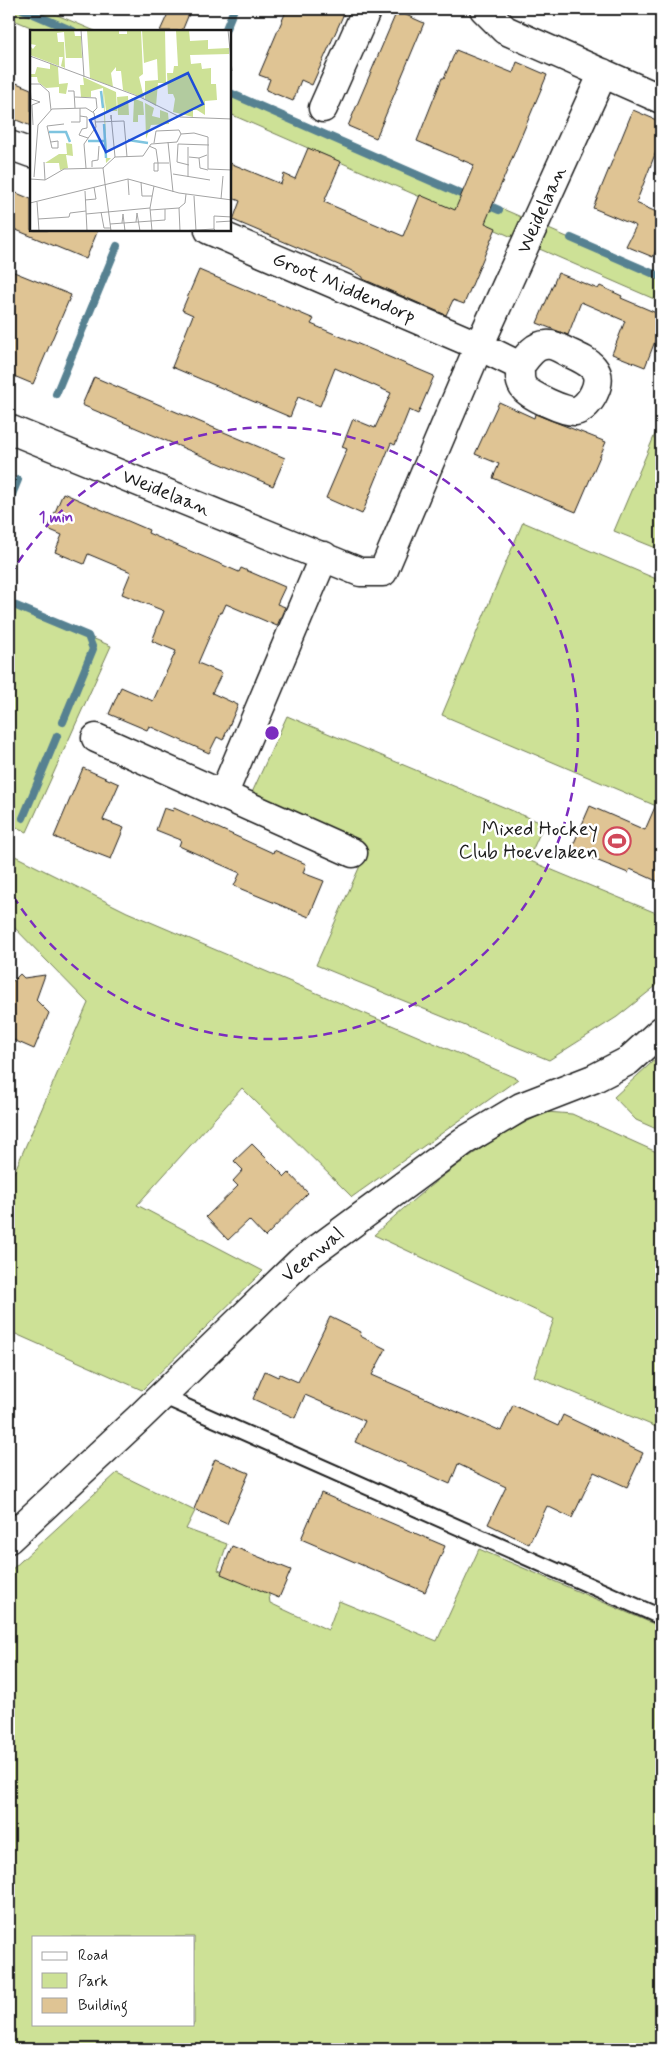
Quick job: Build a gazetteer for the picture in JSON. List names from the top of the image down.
{
  "streets": {
    "street": ["Weidelaan", "Groot Middendorp", "Veenwal"]
  },
  "crossings": [
    ["Weidelaan", "Groot Middendorp"]
  ],
  "places": {
    "sports": ["Mixed Hockey Club Hoevelaken"]
  },
  "legend": ["Road", "Park", "Building"],
  "rings": ["1 min"]
}
